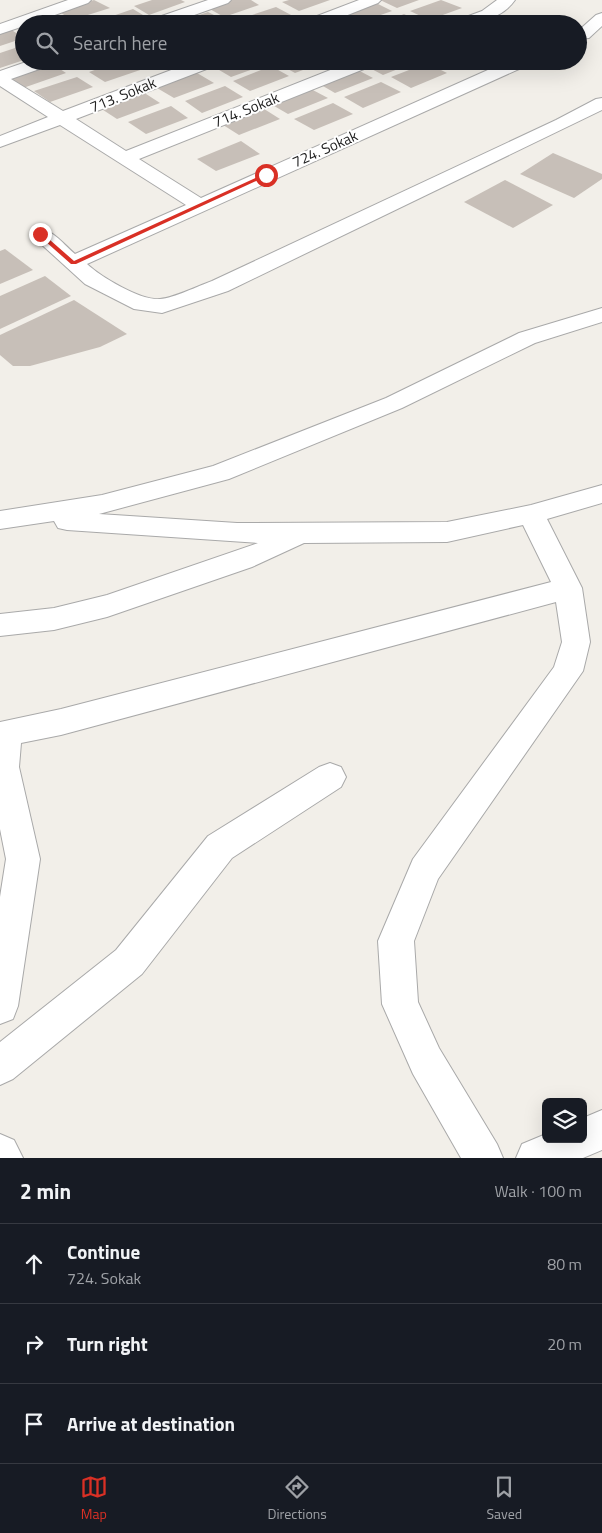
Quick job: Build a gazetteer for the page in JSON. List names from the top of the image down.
{
  "streets": {
    "street": ["713. Sokak", "714. Sokak", "724. Sokak"]
  },
  "page": {
    "search": "Search here",
    "heading": ["2 min", "Walk · 100 m"],
    "list": [
      ["Continue", "724. Sokak", "80 m"],
      ["Turn right", "20 m"],
      "Arrive at destination"
    ],
    "nav": ["Map", "Directions", "Saved"]
  }
}
